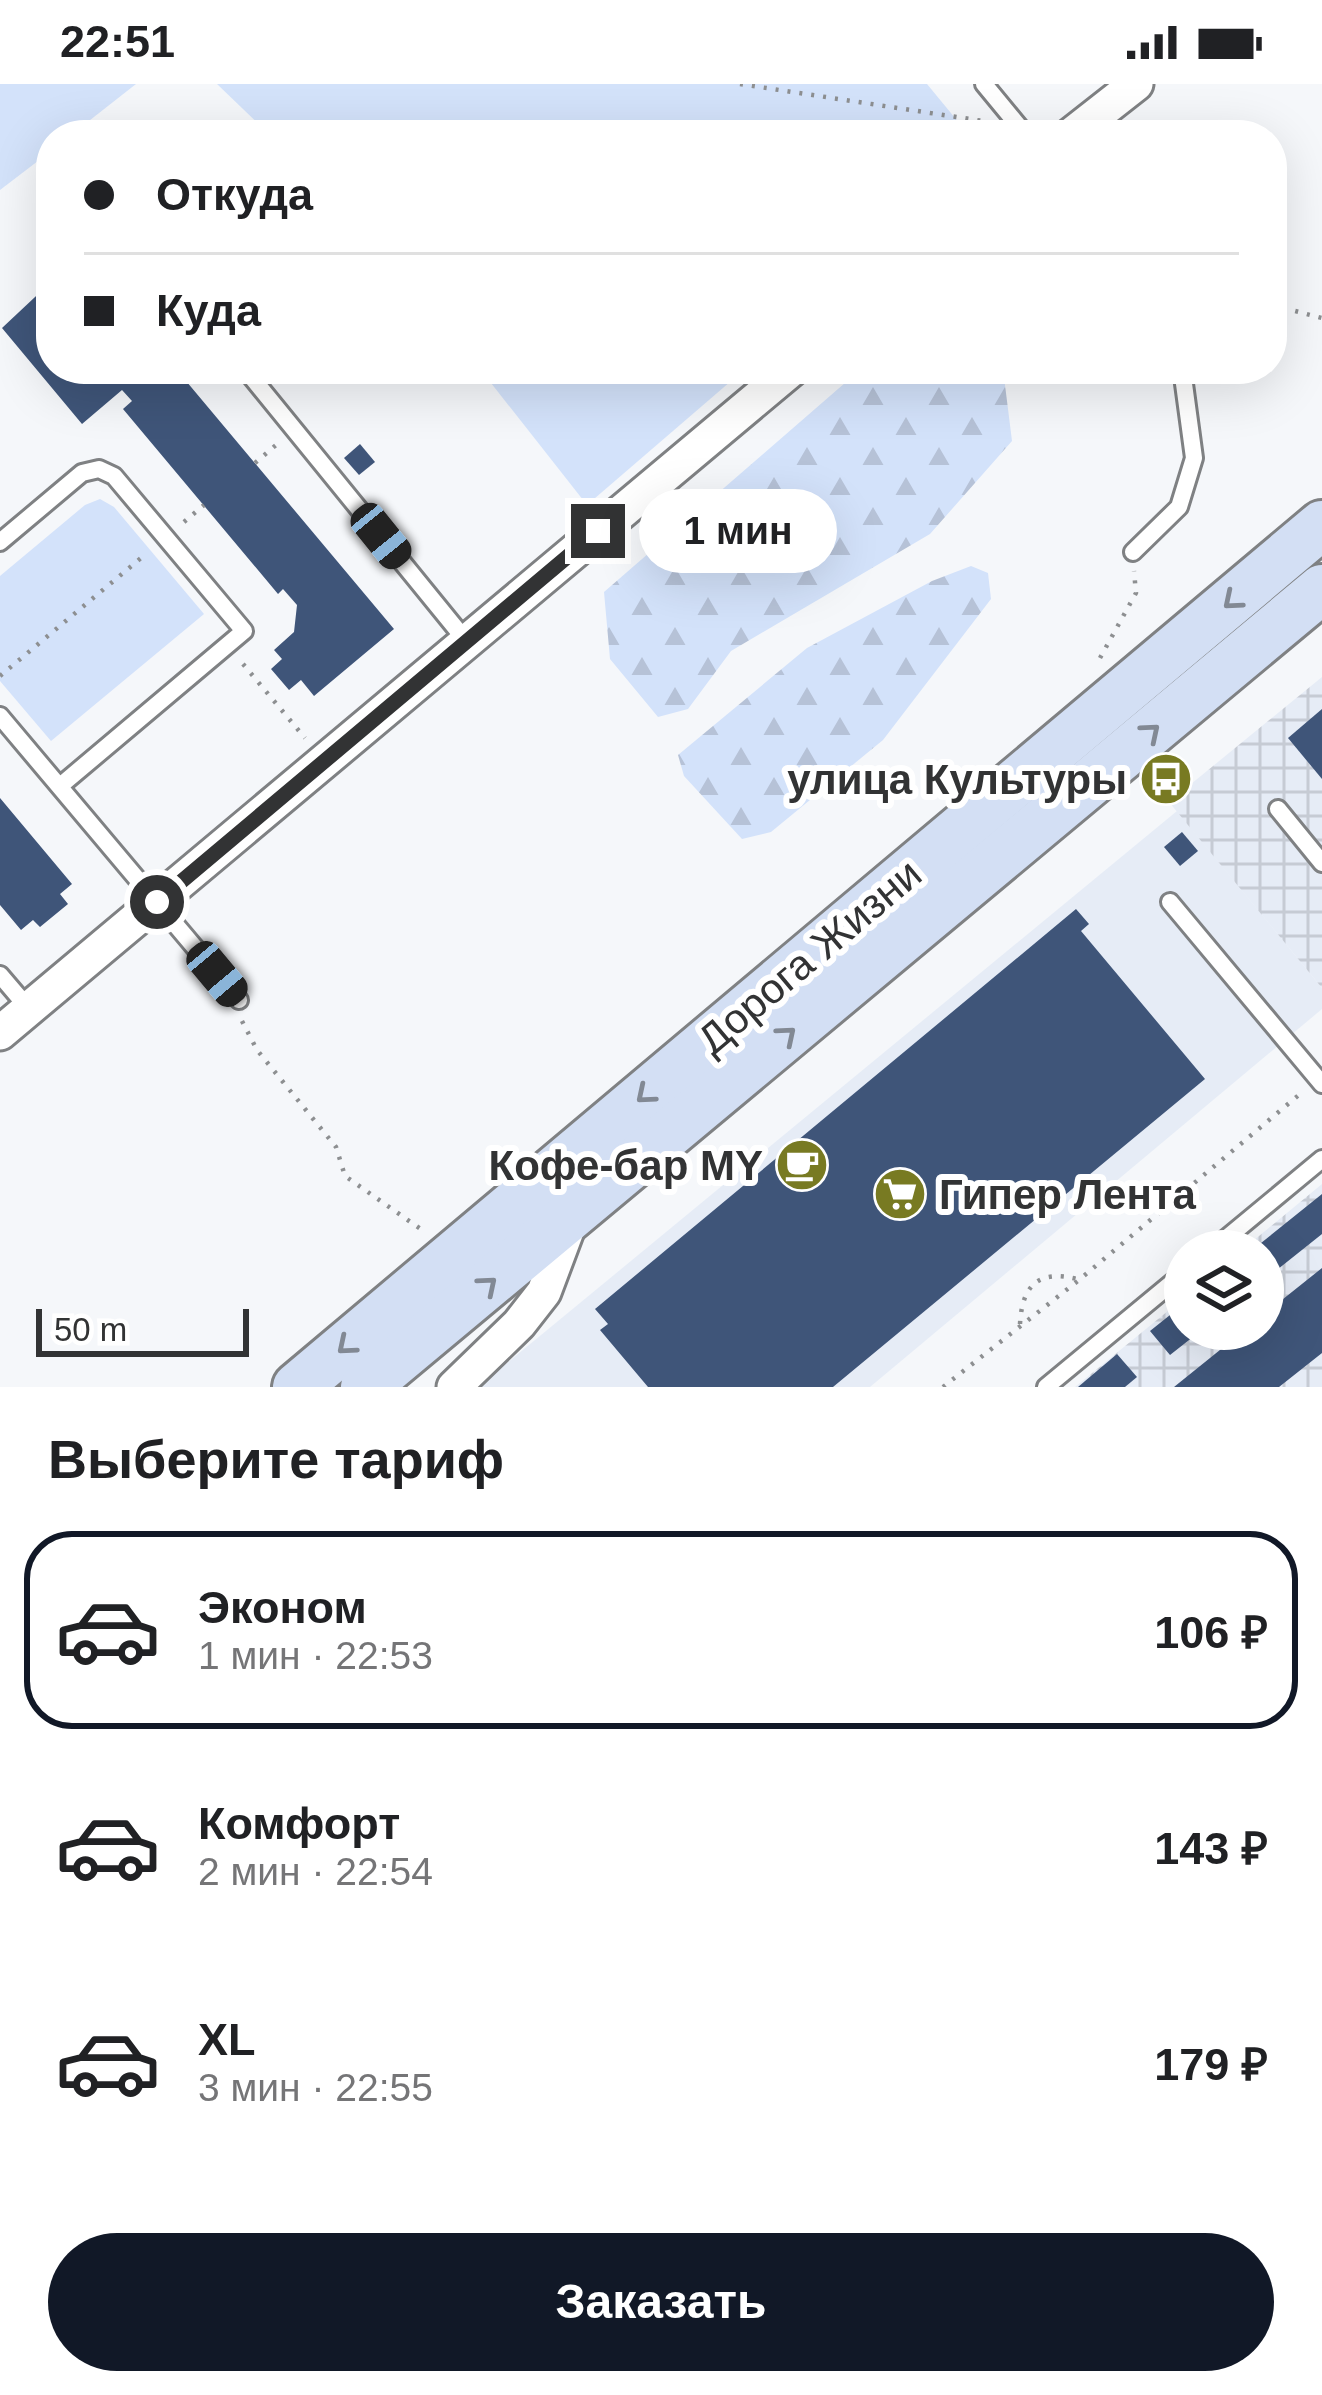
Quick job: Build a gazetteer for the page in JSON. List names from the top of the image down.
{
  "streets": {
    "main road": ["Дорога Жизни"]
  },
  "places": {
    "bus stop": ["улица Культуры"],
    "cafe": ["Кофе-бар MY"],
    "supermarket": ["Гипер Лента"]
  },
  "scale_bar": "50 m",
  "page": {
    "status": "22:51",
    "banner": ["Откуда", "Куда"],
    "bubble": "1 мин",
    "scale": "50 m",
    "heading": "Выберите тариф",
    "list": [
      {
        "name": "Эконом",
        "note": "1 мин · 22:53",
        "value": "106 ₽"
      },
      {
        "name": "Комфорт",
        "note": "2 мин · 22:54",
        "value": "143 ₽"
      },
      {
        "name": "XL",
        "note": "3 мин · 22:55",
        "value": "179 ₽"
      }
    ],
    "buttons": "Заказать"
  }
}
